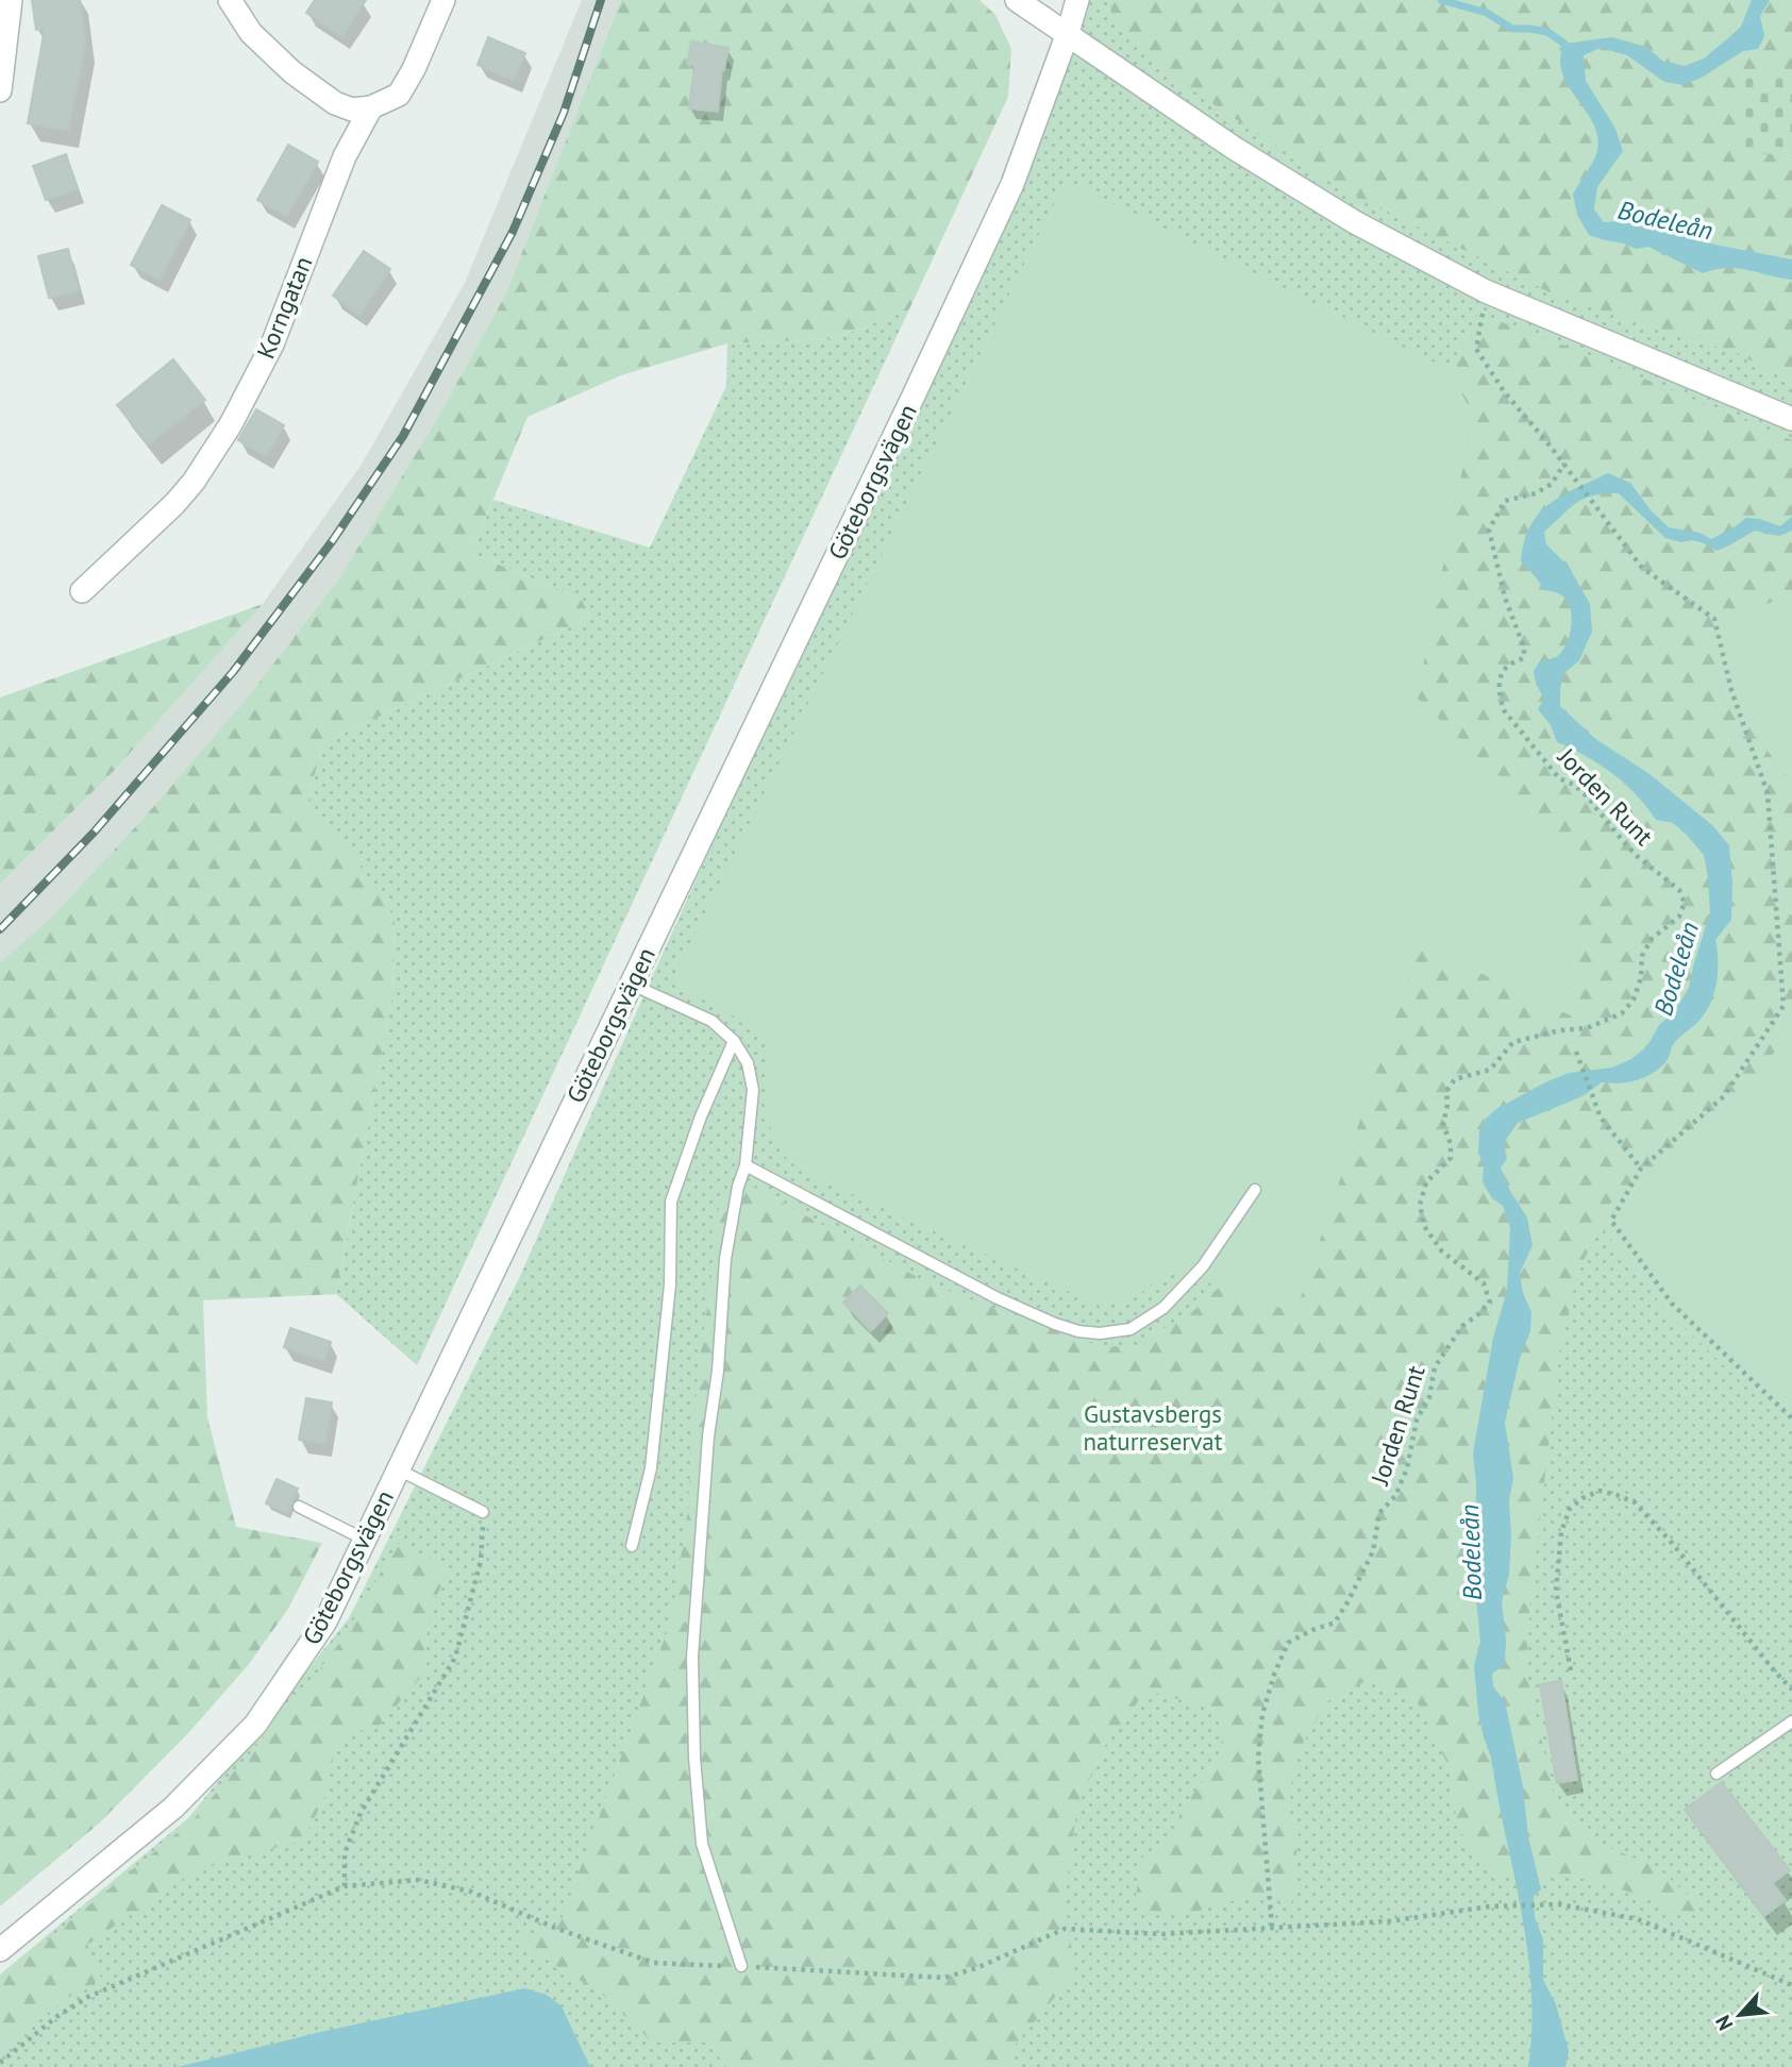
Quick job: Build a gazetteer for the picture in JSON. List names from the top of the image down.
{
  "streets": {
    "street": ["Korngatan", "Göteborgsvägen"],
    "path": ["Jorden Runt"]
  },
  "water": ["Bodeleån"],
  "parks": ["Gustavsbergs naturreservat"],
  "north": "bottom left"
}
